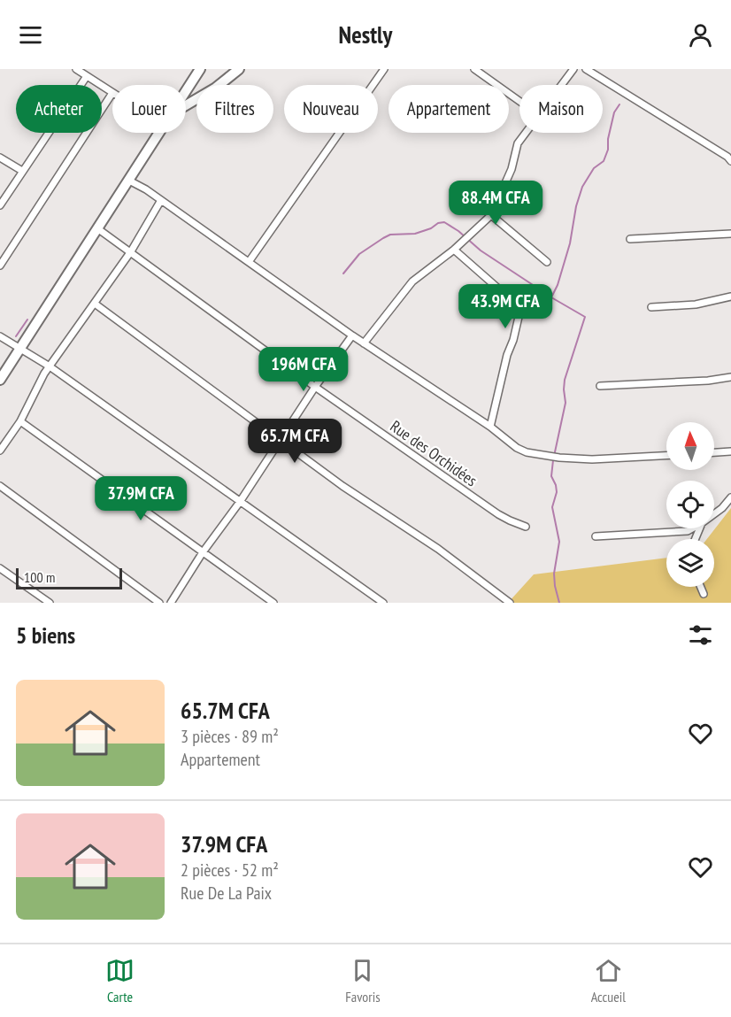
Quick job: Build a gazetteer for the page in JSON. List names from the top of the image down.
{
  "streets": {
    "street": ["Rue des Orchidées"]
  },
  "scale_bar": "100 m",
  "north": "top",
  "page": {
    "header": "Nestly",
    "chip": [
      "Acheter",
      "Louer",
      "Filtres",
      "Nouveau",
      "Appartement",
      "Maison"
    ],
    "price": [
      "88.4M CFA",
      "43.9M CFA",
      "196M CFA",
      "65.7M CFA",
      "37.9M CFA"
    ],
    "scale": "100 m",
    "heading": "5 biens",
    "list": [
      {
        "name": "65.7M CFA",
        "note": "3 pièces · 89 m² · Appartement"
      },
      {
        "name": "37.9M CFA",
        "note": "2 pièces · 52 m² · Rue De La Paix"
      }
    ],
    "tabs": ["Carte", "Favoris", "Accueil"]
  }
}
